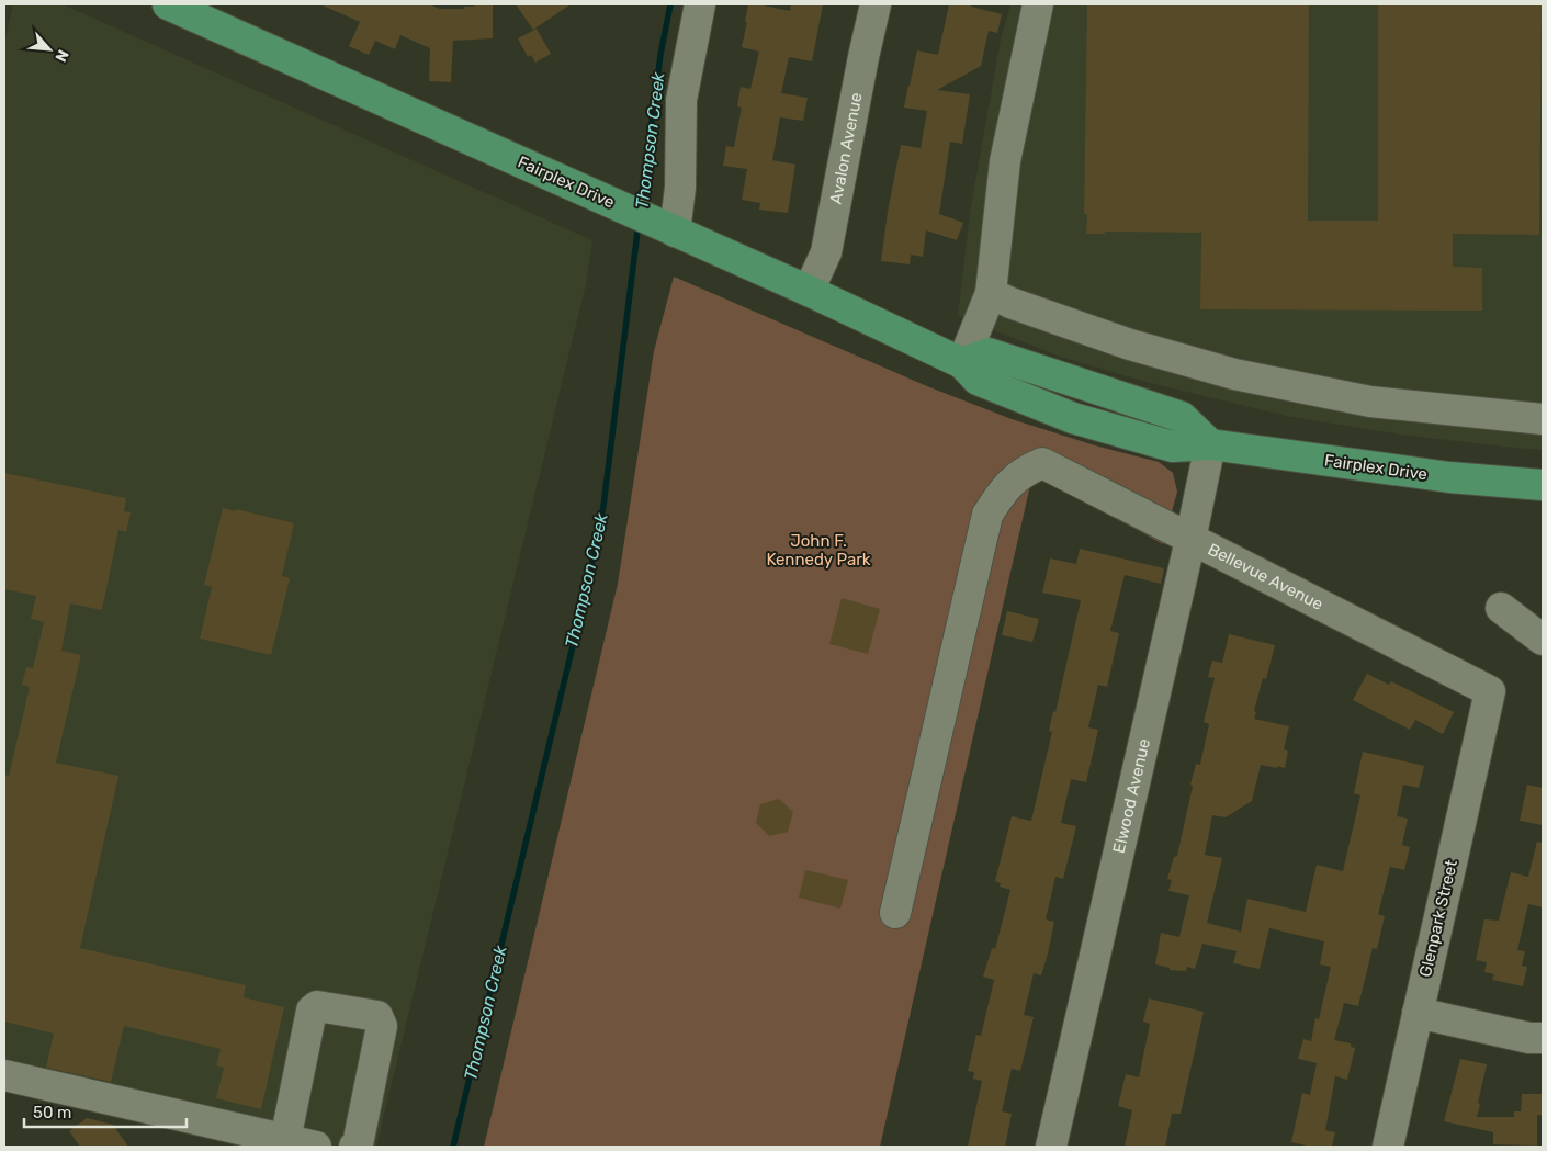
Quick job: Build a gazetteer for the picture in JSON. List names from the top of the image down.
{
  "streets": {
    "main road": ["Fairplex Drive"],
    "street": [
      "Avalon Avenue",
      "Bellevue Avenue",
      "Elwood Avenue",
      "Glenpark Street"
    ]
  },
  "crossings": [
    ["Avalon Avenue", "Fairplex Drive"],
    ["Fairplex Drive", "Elwood Avenue"],
    ["Bellevue Avenue", "Elwood Avenue"],
    ["Bellevue Avenue", "Glenpark Street"]
  ],
  "water": ["Thompson Creek"],
  "parks": ["John F. Kennedy Park"],
  "scale_bar": "50 m",
  "north": "bottom right"
}
